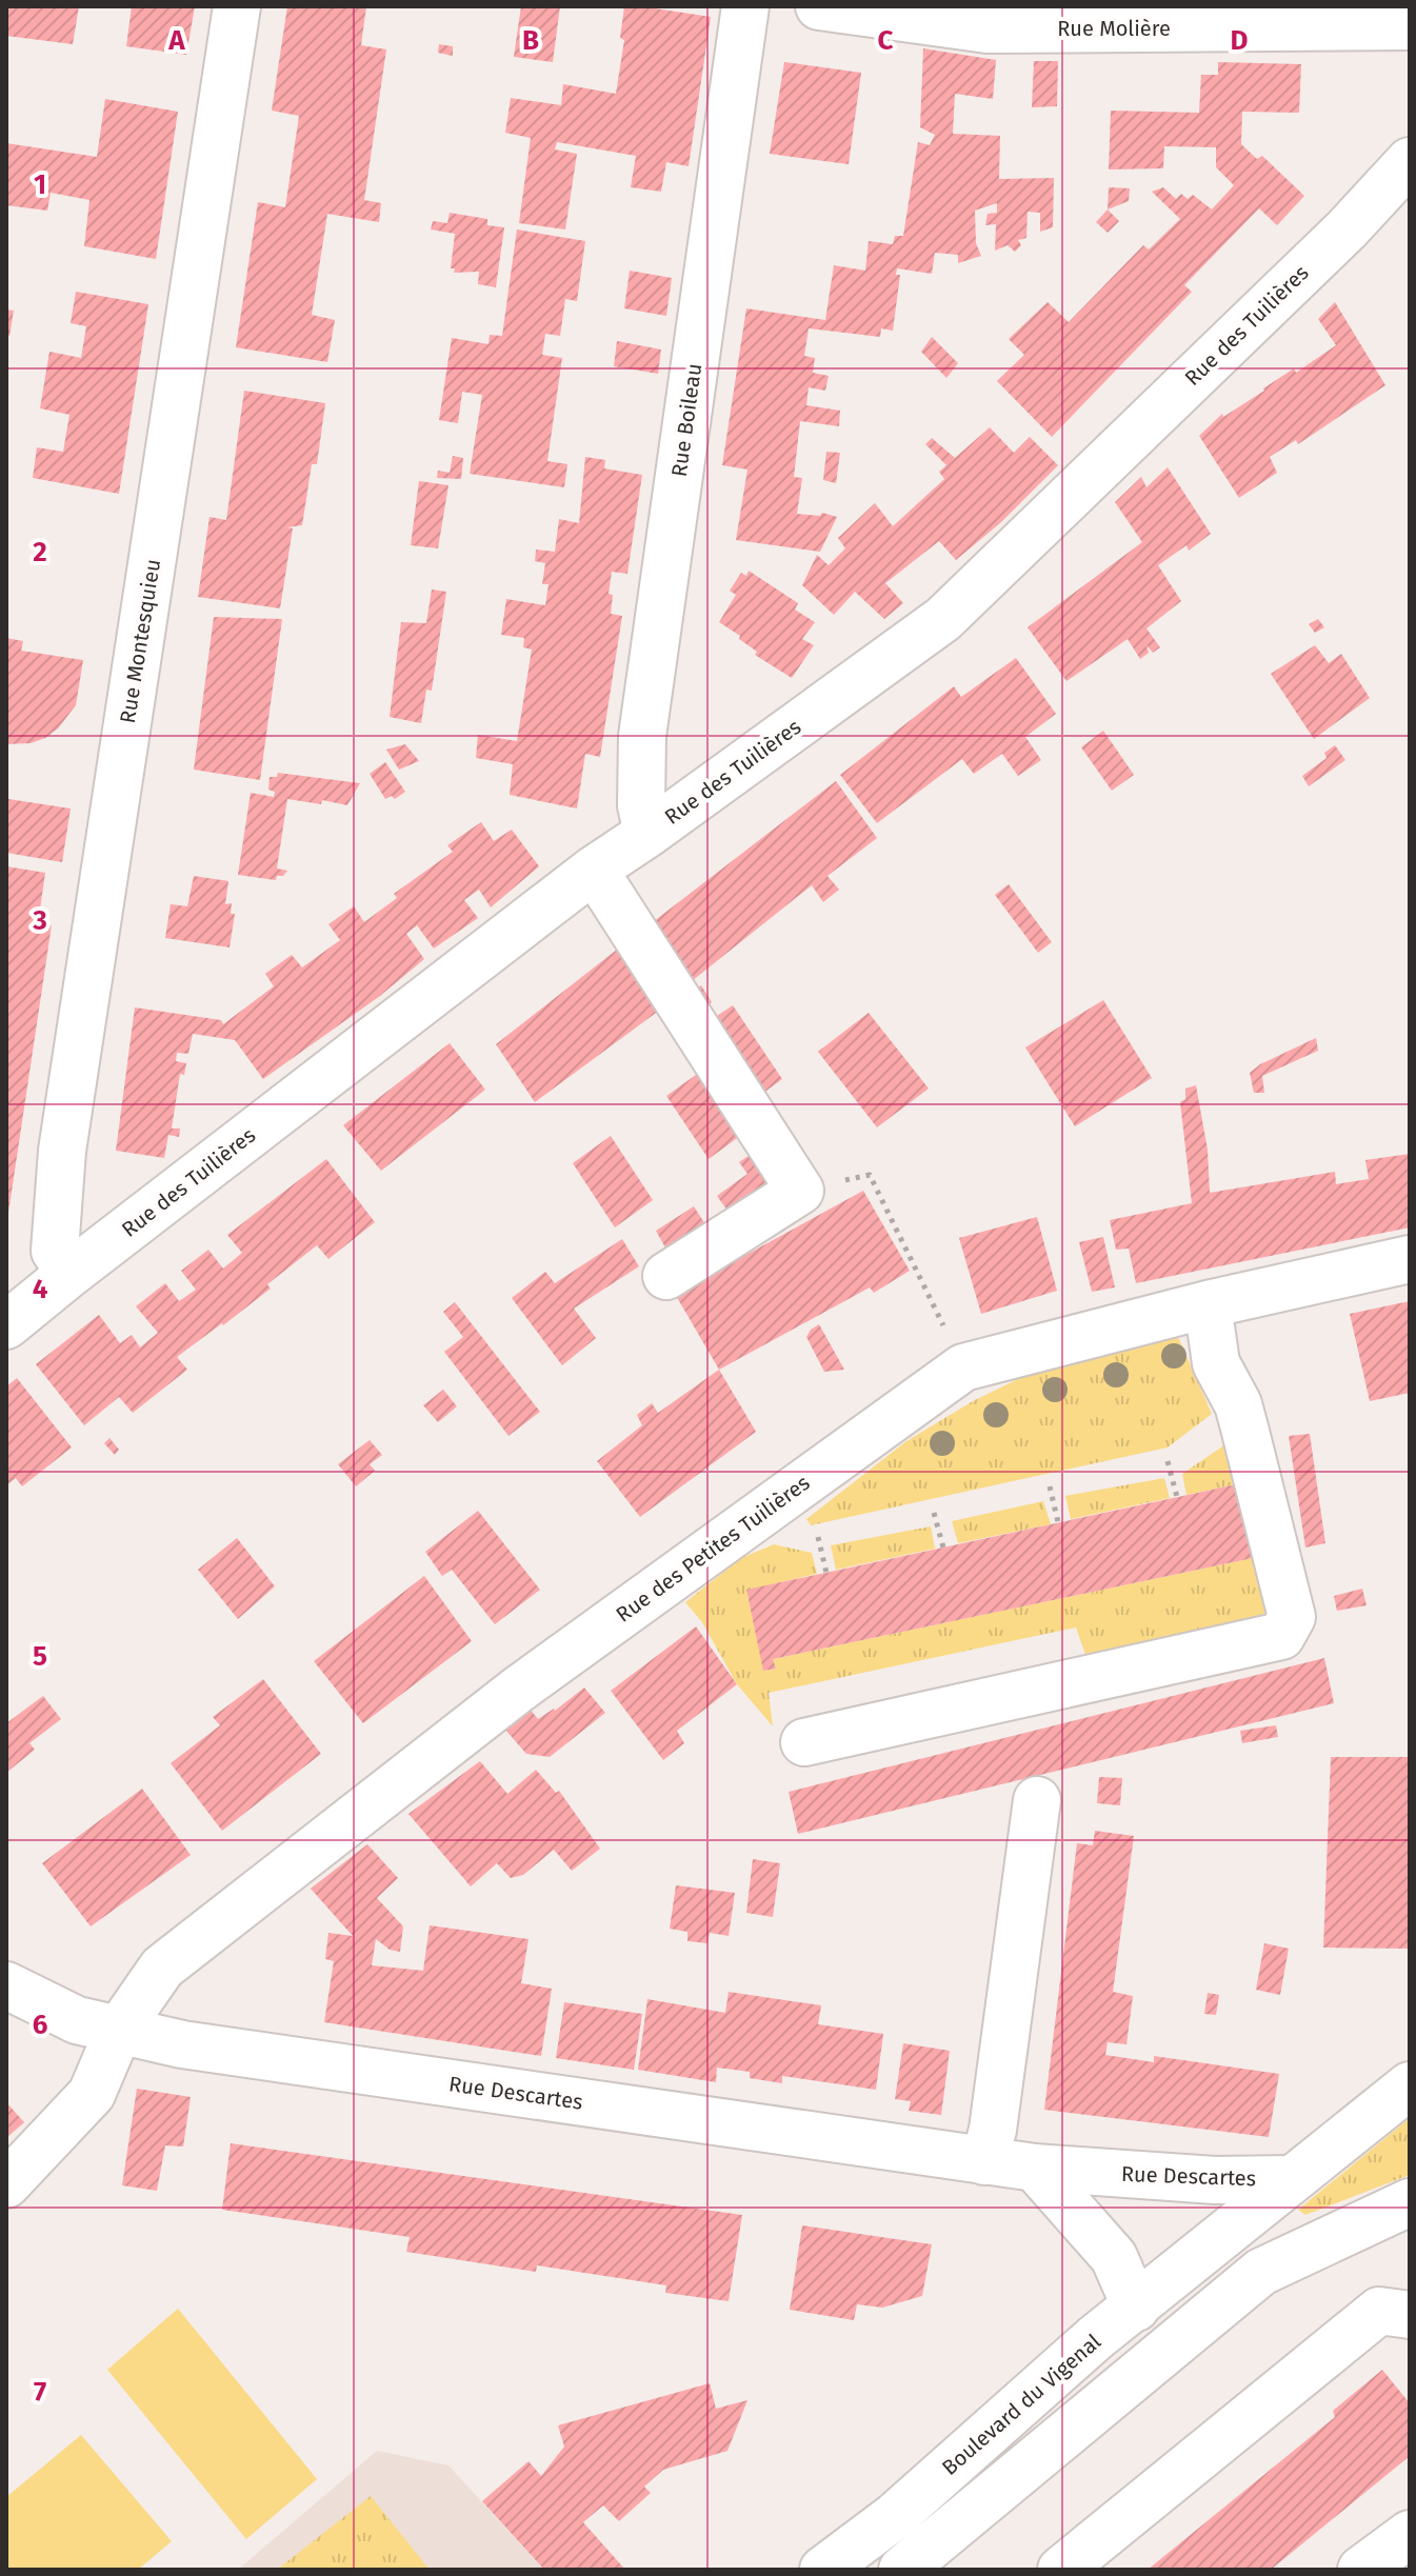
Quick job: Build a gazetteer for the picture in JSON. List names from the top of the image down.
{
  "streets": {
    "street": [
      "Rue Molière",
      "Rue des Tuilières",
      "Rue Boileau",
      "Rue Montesquieu",
      "Rue des Petites Tuilières",
      "Rue Descartes",
      "Boulevard du Vigenal"
    ]
  },
  "crossings": [
    ["Rue des Tuilières", "Rue Boileau"],
    ["Rue des Tuilières", "Rue Montesquieu"],
    ["Rue des Petites Tuilières", "Rue Descartes"],
    ["Rue Descartes", "Boulevard du Vigenal"]
  ],
  "grid": {
    "columns": [
      "A",
      "B",
      "C",
      "D"
    ],
    "rows": [
      "1",
      "2",
      "3",
      "4",
      "5",
      "6",
      "7"
    ]
  }
}
